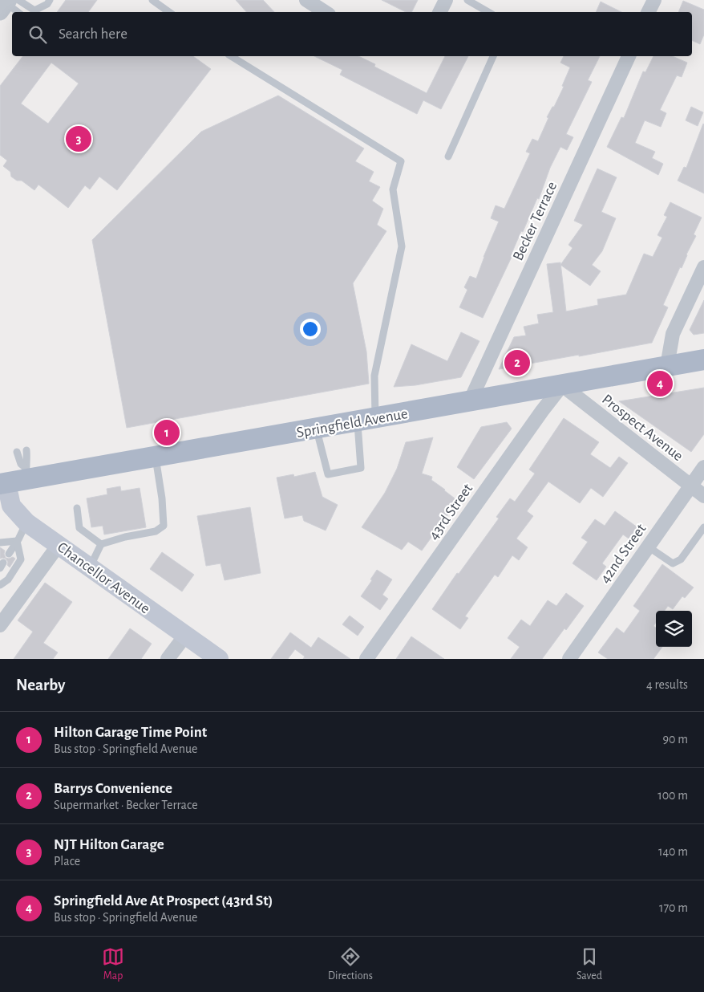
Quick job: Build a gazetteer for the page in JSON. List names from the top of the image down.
{
  "streets": {
    "main road": ["Springfield Avenue", "Chancellor Avenue"],
    "street": [
      "Becker Terrace",
      "Prospect Avenue",
      "43rd Street",
      "42nd Street"
    ]
  },
  "crossings": [
    ["Becker Terrace", "Springfield Avenue"],
    ["Springfield Avenue", "Prospect Avenue"],
    ["Springfield Avenue", "43rd Street"],
    ["Springfield Avenue", "Chancellor Avenue"],
    ["Prospect Avenue", "43rd Street"],
    ["Prospect Avenue", "42nd Street"]
  ],
  "page": {
    "search": "Search here",
    "pins": [
      "3",
      "2",
      "4",
      "1"
    ],
    "heading": ["Nearby", "4 results"],
    "list": [
      {
        "mark": "1",
        "name": "Hilton Garage Time Point",
        "note": "Bus stop · Springfield Avenue",
        "value": "90 m"
      },
      {
        "mark": "2",
        "name": "Barrys Convenience",
        "note": "Supermarket · Becker Terrace",
        "value": "100 m"
      },
      {
        "mark": "3",
        "name": "NJT Hilton Garage",
        "note": "Place",
        "value": "140 m"
      },
      {
        "mark": "4",
        "name": "Springfield Ave At Prospect (43rd St)",
        "note": "Bus stop · Springfield Avenue",
        "value": "170 m"
      }
    ],
    "nav": ["Map", "Directions", "Saved"]
  }
}
